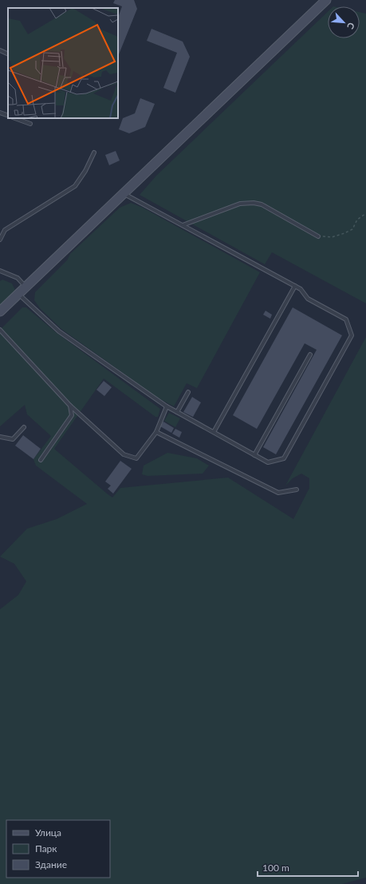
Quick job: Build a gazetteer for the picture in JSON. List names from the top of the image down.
{
  "legend": ["Улица", "Парк", "Здание"],
  "scale_bar": "100 m",
  "north": "bottom right"
}
